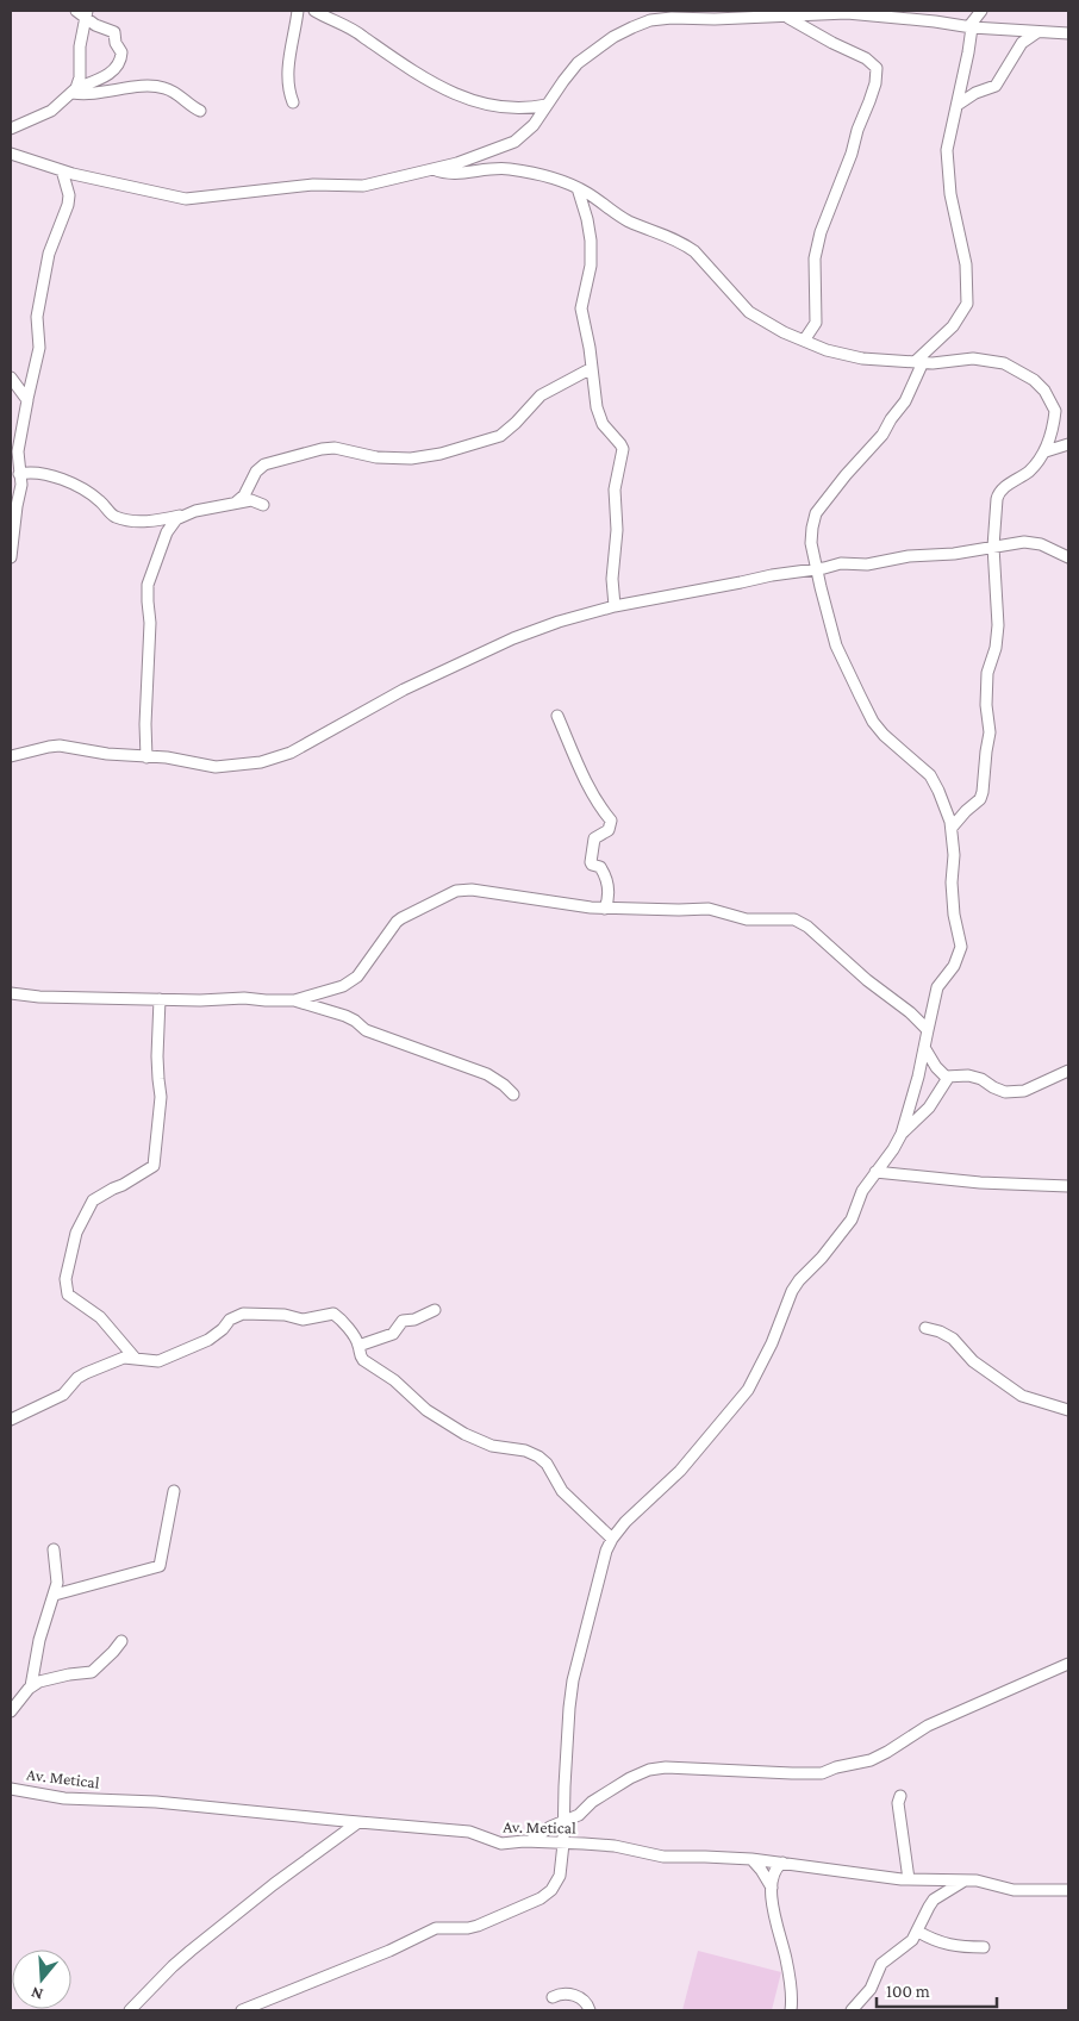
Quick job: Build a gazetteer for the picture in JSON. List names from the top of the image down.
{
  "streets": {
    "street": ["Av. Metical"]
  },
  "scale_bar": "100 m",
  "north": "bottom"
}
